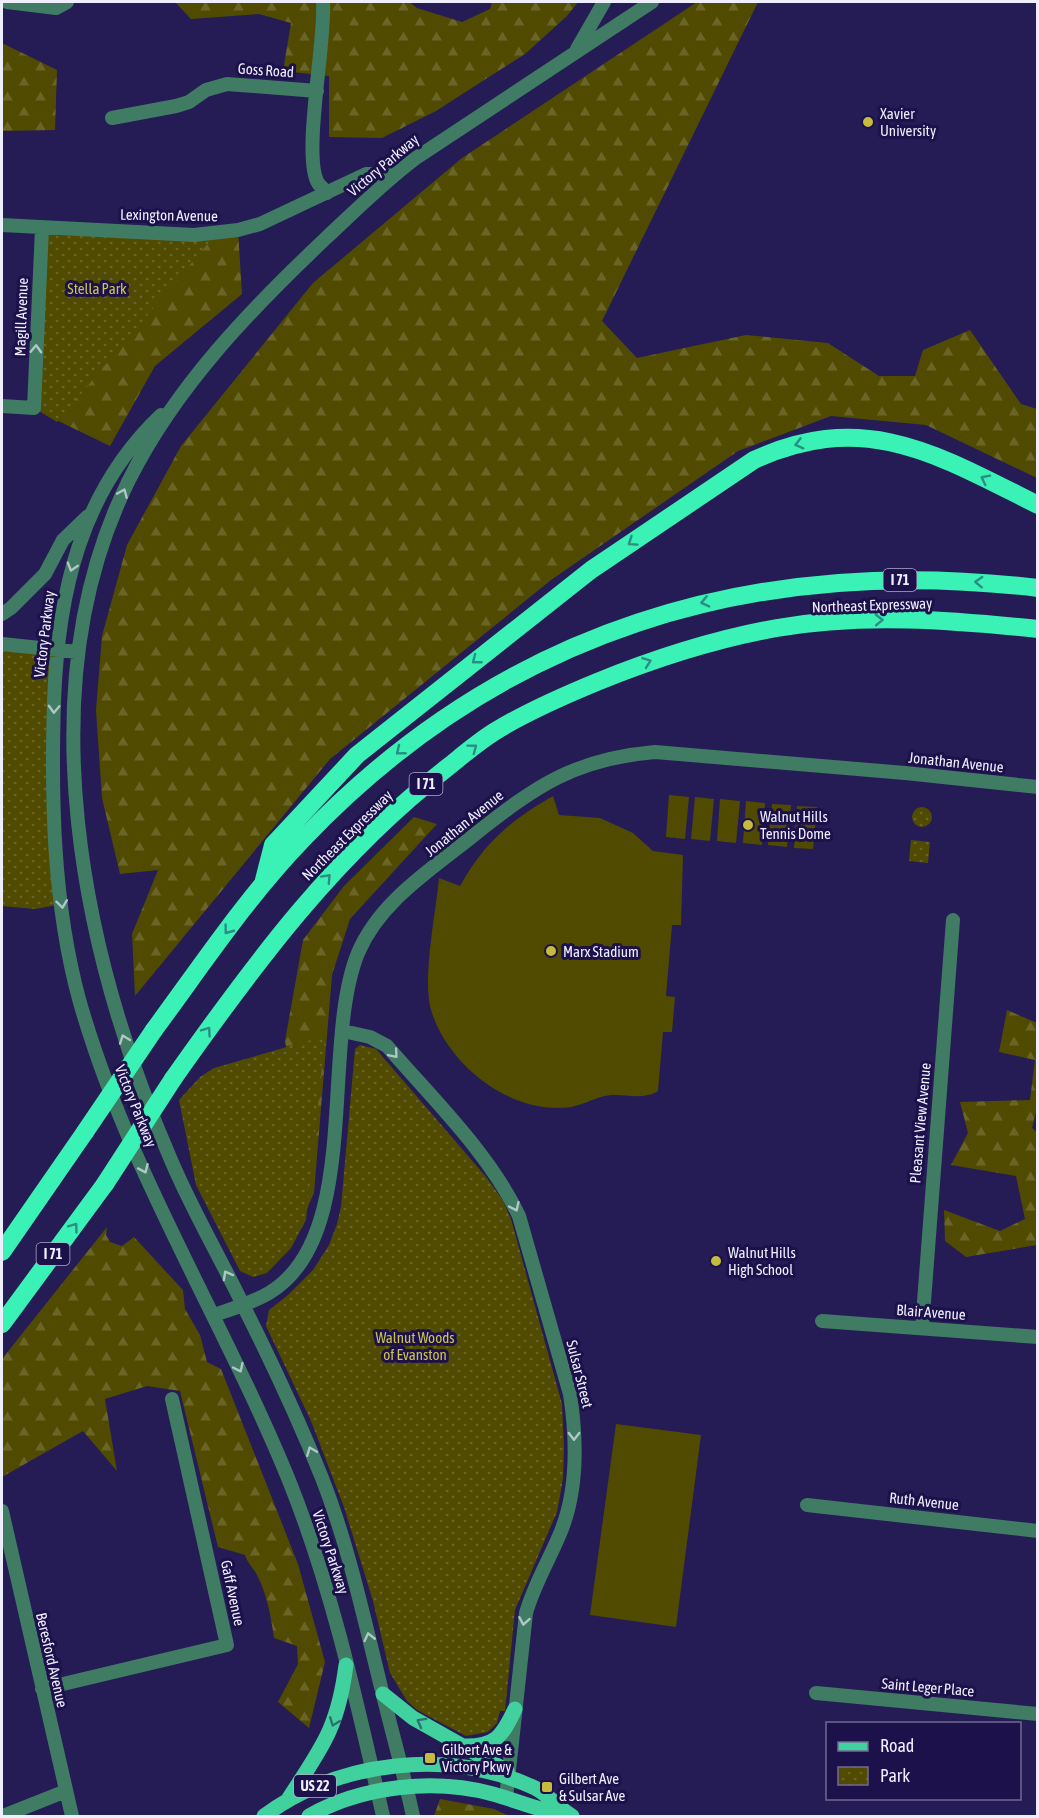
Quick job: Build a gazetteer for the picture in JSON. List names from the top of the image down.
{
  "streets": {
    "highway": ["I 71", "Northeast Expressway"],
    "main road": ["US 22"],
    "street": [
      "Goss Road",
      "Victory Parkway",
      "Lexington Avenue",
      "Magill Avenue",
      "Jonathan Avenue",
      "Pleasant View Avenue",
      "Blair Avenue",
      "Sulsar Street",
      "Ruth Avenue",
      "Gaff Avenue",
      "Beresford Avenue",
      "Saint Leger Place"
    ]
  },
  "crossings": [
    ["Victory Parkway", "Lexington Avenue"],
    ["Victory Parkway", "Jonathan Avenue"],
    ["Victory Parkway", "US 22"],
    ["Lexington Avenue", "Magill Avenue"],
    ["Jonathan Avenue", "Sulsar Street"],
    ["Pleasant View Avenue", "Blair Avenue"],
    ["Sulsar Street", "US 22"],
    ["Gaff Avenue", "Beresford Avenue"]
  ],
  "one_way": ["Magill Avenue", "Sulsar Street"],
  "parks": ["Stella Park", "Walnut Woods of Evanston"],
  "places": {
    "other": [
      "Xavier University",
      "Walnut Hills Tennis Dome",
      "Marx Stadium",
      "Walnut Hills High School"
    ],
    "transit": ["Gilbert Ave & Victory Pkwy", "Gilbert Ave & Sulsar Ave"]
  },
  "legend": ["Road", "Park"]
}
